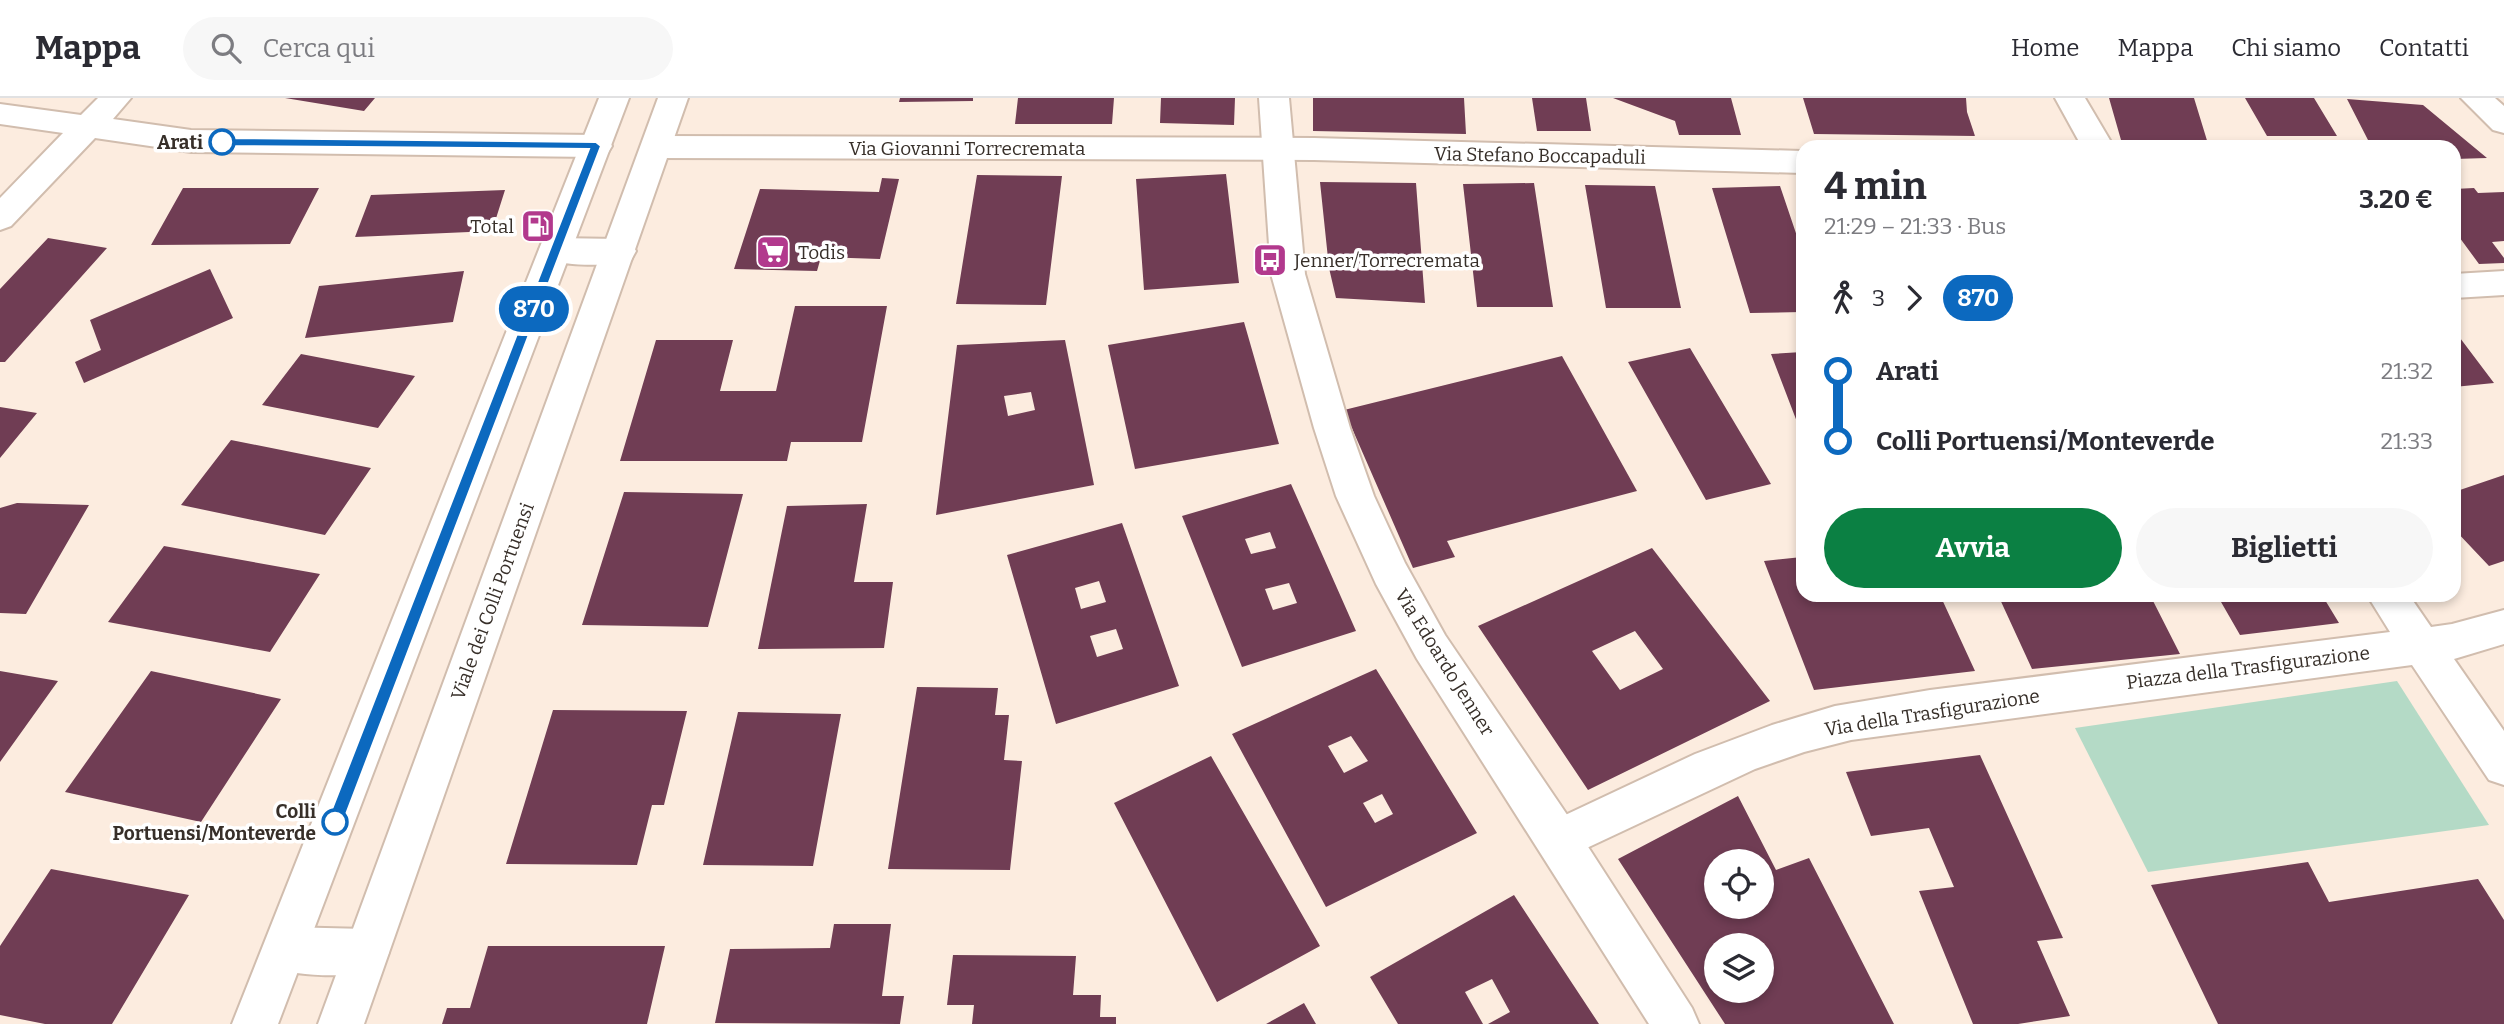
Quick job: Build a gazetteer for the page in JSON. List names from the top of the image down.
{
  "streets": {
    "street": [
      "Via Giovanni Torrecremata",
      "Via Stefano Boccapaduli",
      "Viale dei Colli Portuensi",
      "Via Edoardo Jenner",
      "Piazza della Trasfigurazione",
      "Via della Trasfigurazione"
    ]
  },
  "crossings": [
    ["Via Giovanni Torrecremata", "Via Stefano Boccapaduli"],
    ["Via Giovanni Torrecremata", "Viale dei Colli Portuensi"],
    ["Via Giovanni Torrecremata", "Via Edoardo Jenner"],
    ["Via Stefano Boccapaduli", "Via Edoardo Jenner"],
    ["Via Edoardo Jenner", "Via della Trasfigurazione"],
    ["Piazza della Trasfigurazione", "Via della Trasfigurazione"]
  ],
  "places": {
    "other": ["Arati", "Colli Portuensi/Monteverde"],
    "fuel station": ["Total"],
    "supermarket": ["Todis"],
    "bus stop": ["Jenner/Torrecremata"]
  },
  "lines": ["bus line 870"],
  "page": {
    "header": "Mappa",
    "search": "Cerca qui",
    "nav": [
      "Home",
      "Mappa",
      "Chi siamo",
      "Contatti"
    ],
    "on_map": "870",
    "heading": ["4 min", "21:29 – 21:33 · Bus", "3.20 €"],
    "legs": ["3", "870"],
    "list": [
      {
        "name": "Arati",
        "value": "21:32"
      },
      {
        "name": "Colli Portuensi/Monteverde",
        "value": "21:33"
      }
    ],
    "buttons": ["Avvia", "Biglietti"]
  }
}
